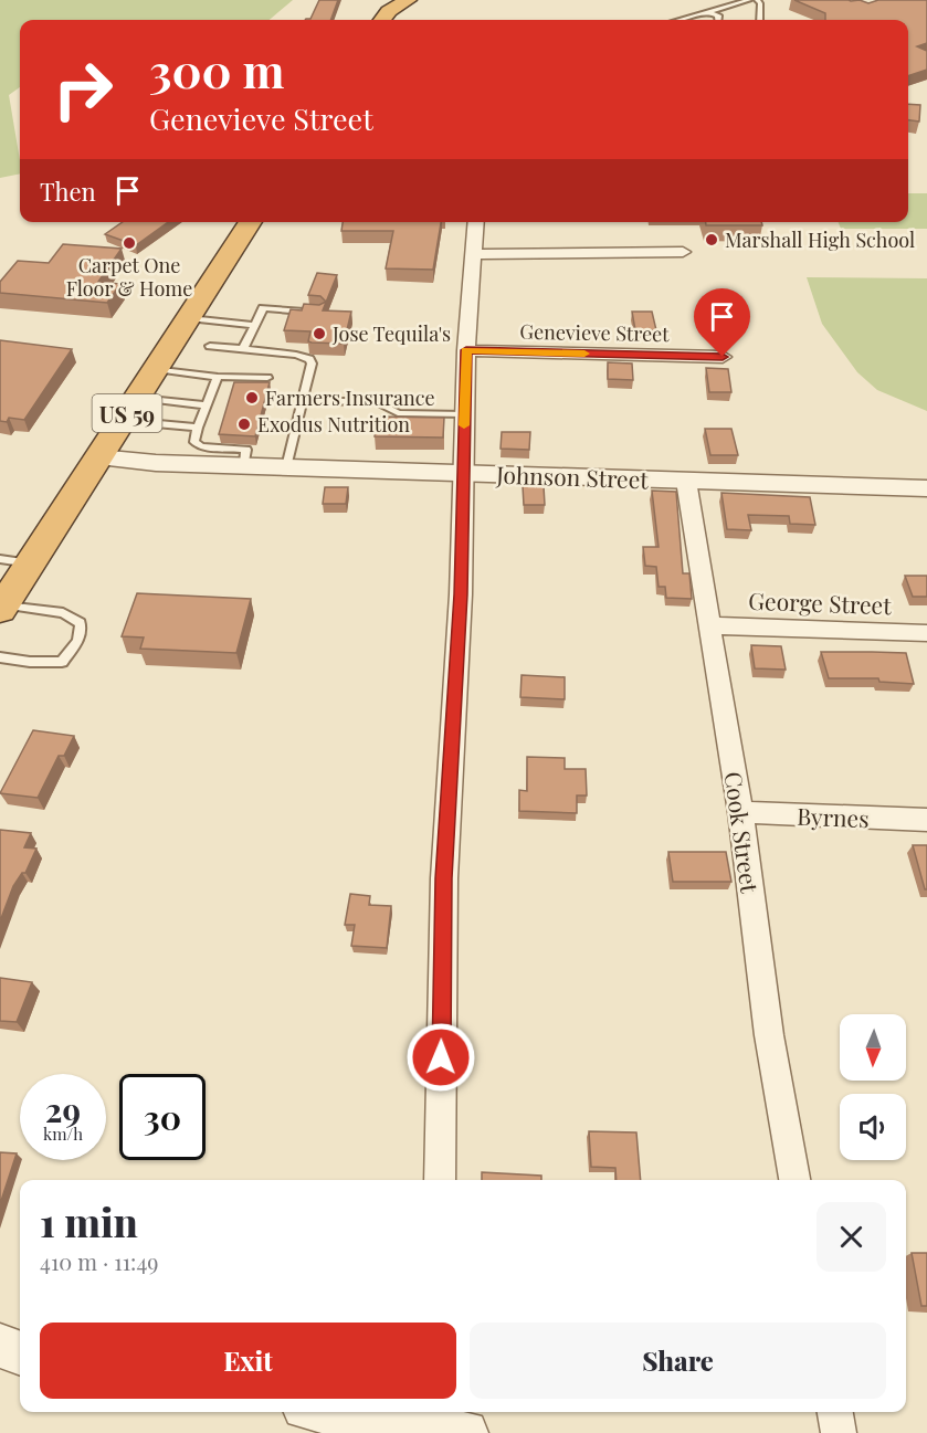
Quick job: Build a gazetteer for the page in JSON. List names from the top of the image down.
{
  "streets": {
    "highway": ["US 59"],
    "street": [
      "Genevieve Street",
      "Johnson Street",
      "George Street",
      "Byrnes",
      "Cook Street"
    ]
  },
  "crossings": [
    ["US 59", "Johnson Street"],
    ["Johnson Street", "Cook Street"],
    ["George Street", "Cook Street"],
    ["Byrnes", "Cook Street"]
  ],
  "places": [
    "Marshall High School",
    "Carpet One Floor & Home",
    "Jose Tequila's",
    "Farmers Insurance",
    "Exodus Nutrition"
  ],
  "north": "bottom",
  "page": {
    "turn": ["300 m", "Genevieve Street"],
    "then": "Then",
    "speed": "29 km/h",
    "limit": "30",
    "heading": ["1 min", "410 m · 11:49"],
    "buttons": ["Exit", "Share"]
  }
}
